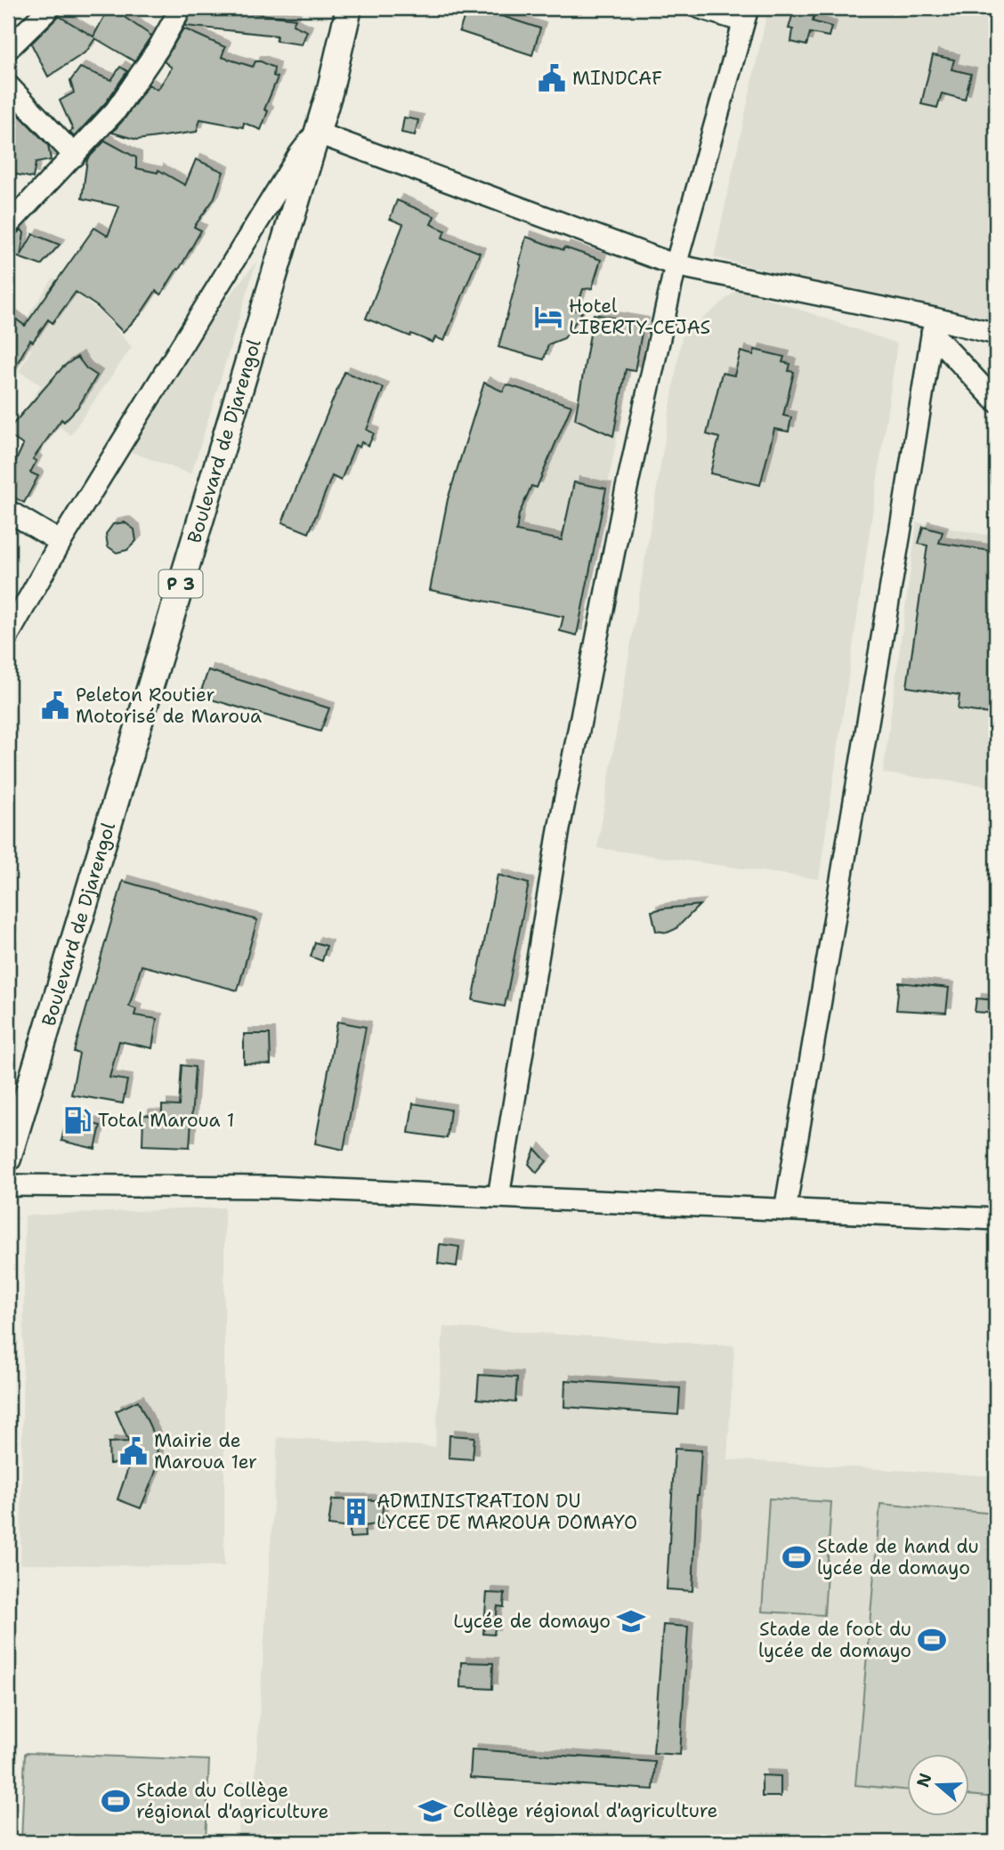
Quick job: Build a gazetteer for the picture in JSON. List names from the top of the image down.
{
  "streets": {
    "main road": ["Boulevard de Djarengol", "P 3"]
  },
  "places": {
    "public building": ["MINDCAF", "Peleton Routier Motorisé de Maroua", "Mairie de Maroua 1er"],
    "hotel": ["Hotel LIBERTY-CEJAS"],
    "fuel station": ["Total Maroua 1"],
    "building": ["ADMINISTRATION DU LYCEE DE MAROUA DOMAYO"],
    "sports": ["Stade de hand du lycée de domayo", "Stade de foot du lycée de domayo", "Stade du Collège régional d'agriculture"],
    "school or university": ["Lycée de domayo", "Collège régional d'agriculture"]
  },
  "north": "left"
}
